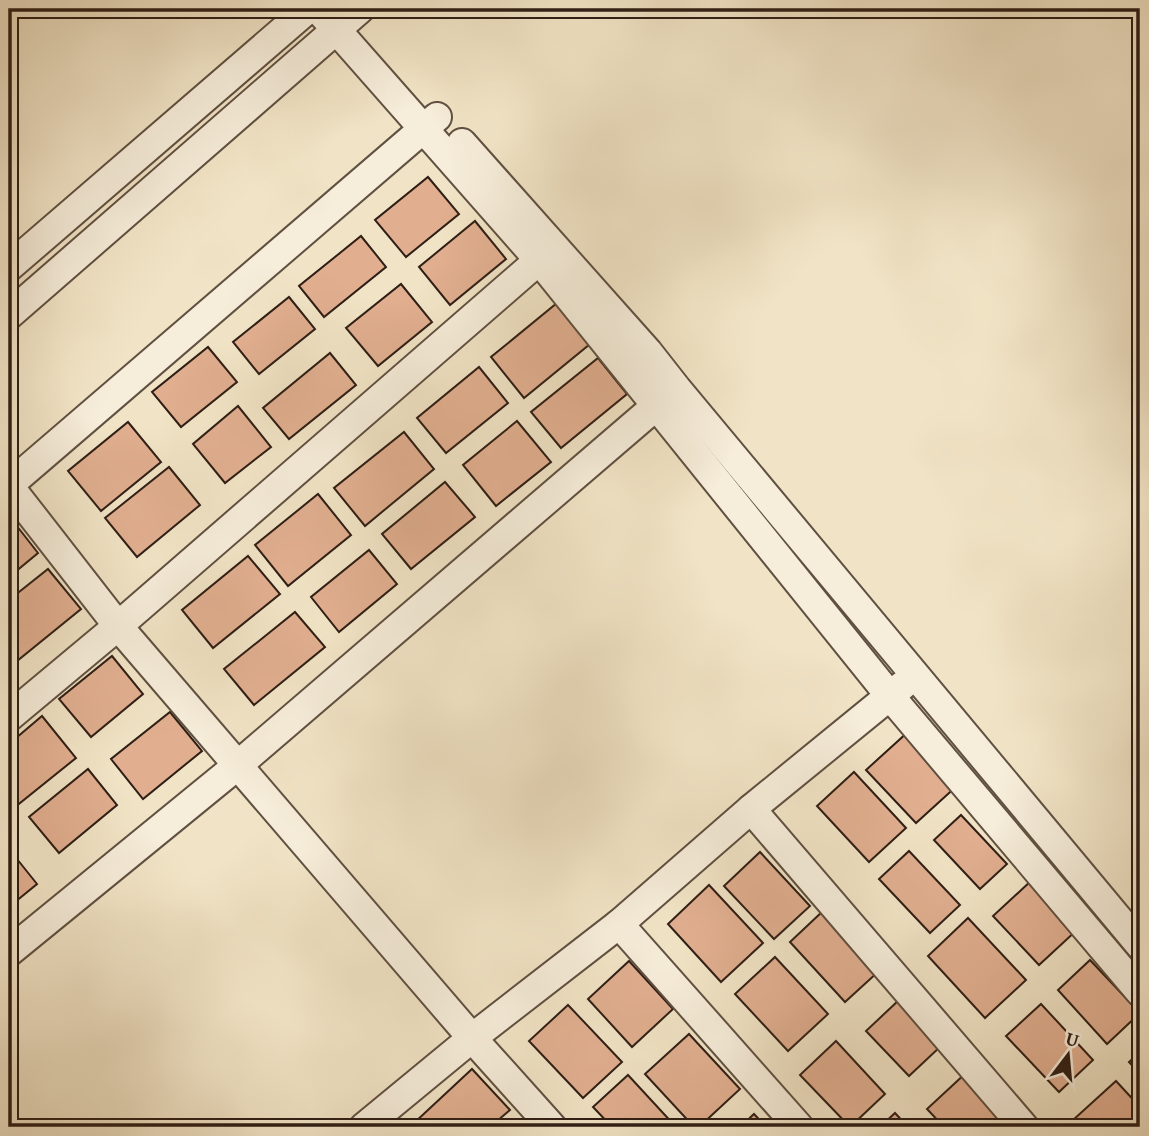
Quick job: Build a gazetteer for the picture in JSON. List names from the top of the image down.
{
  "north": "top"
}
